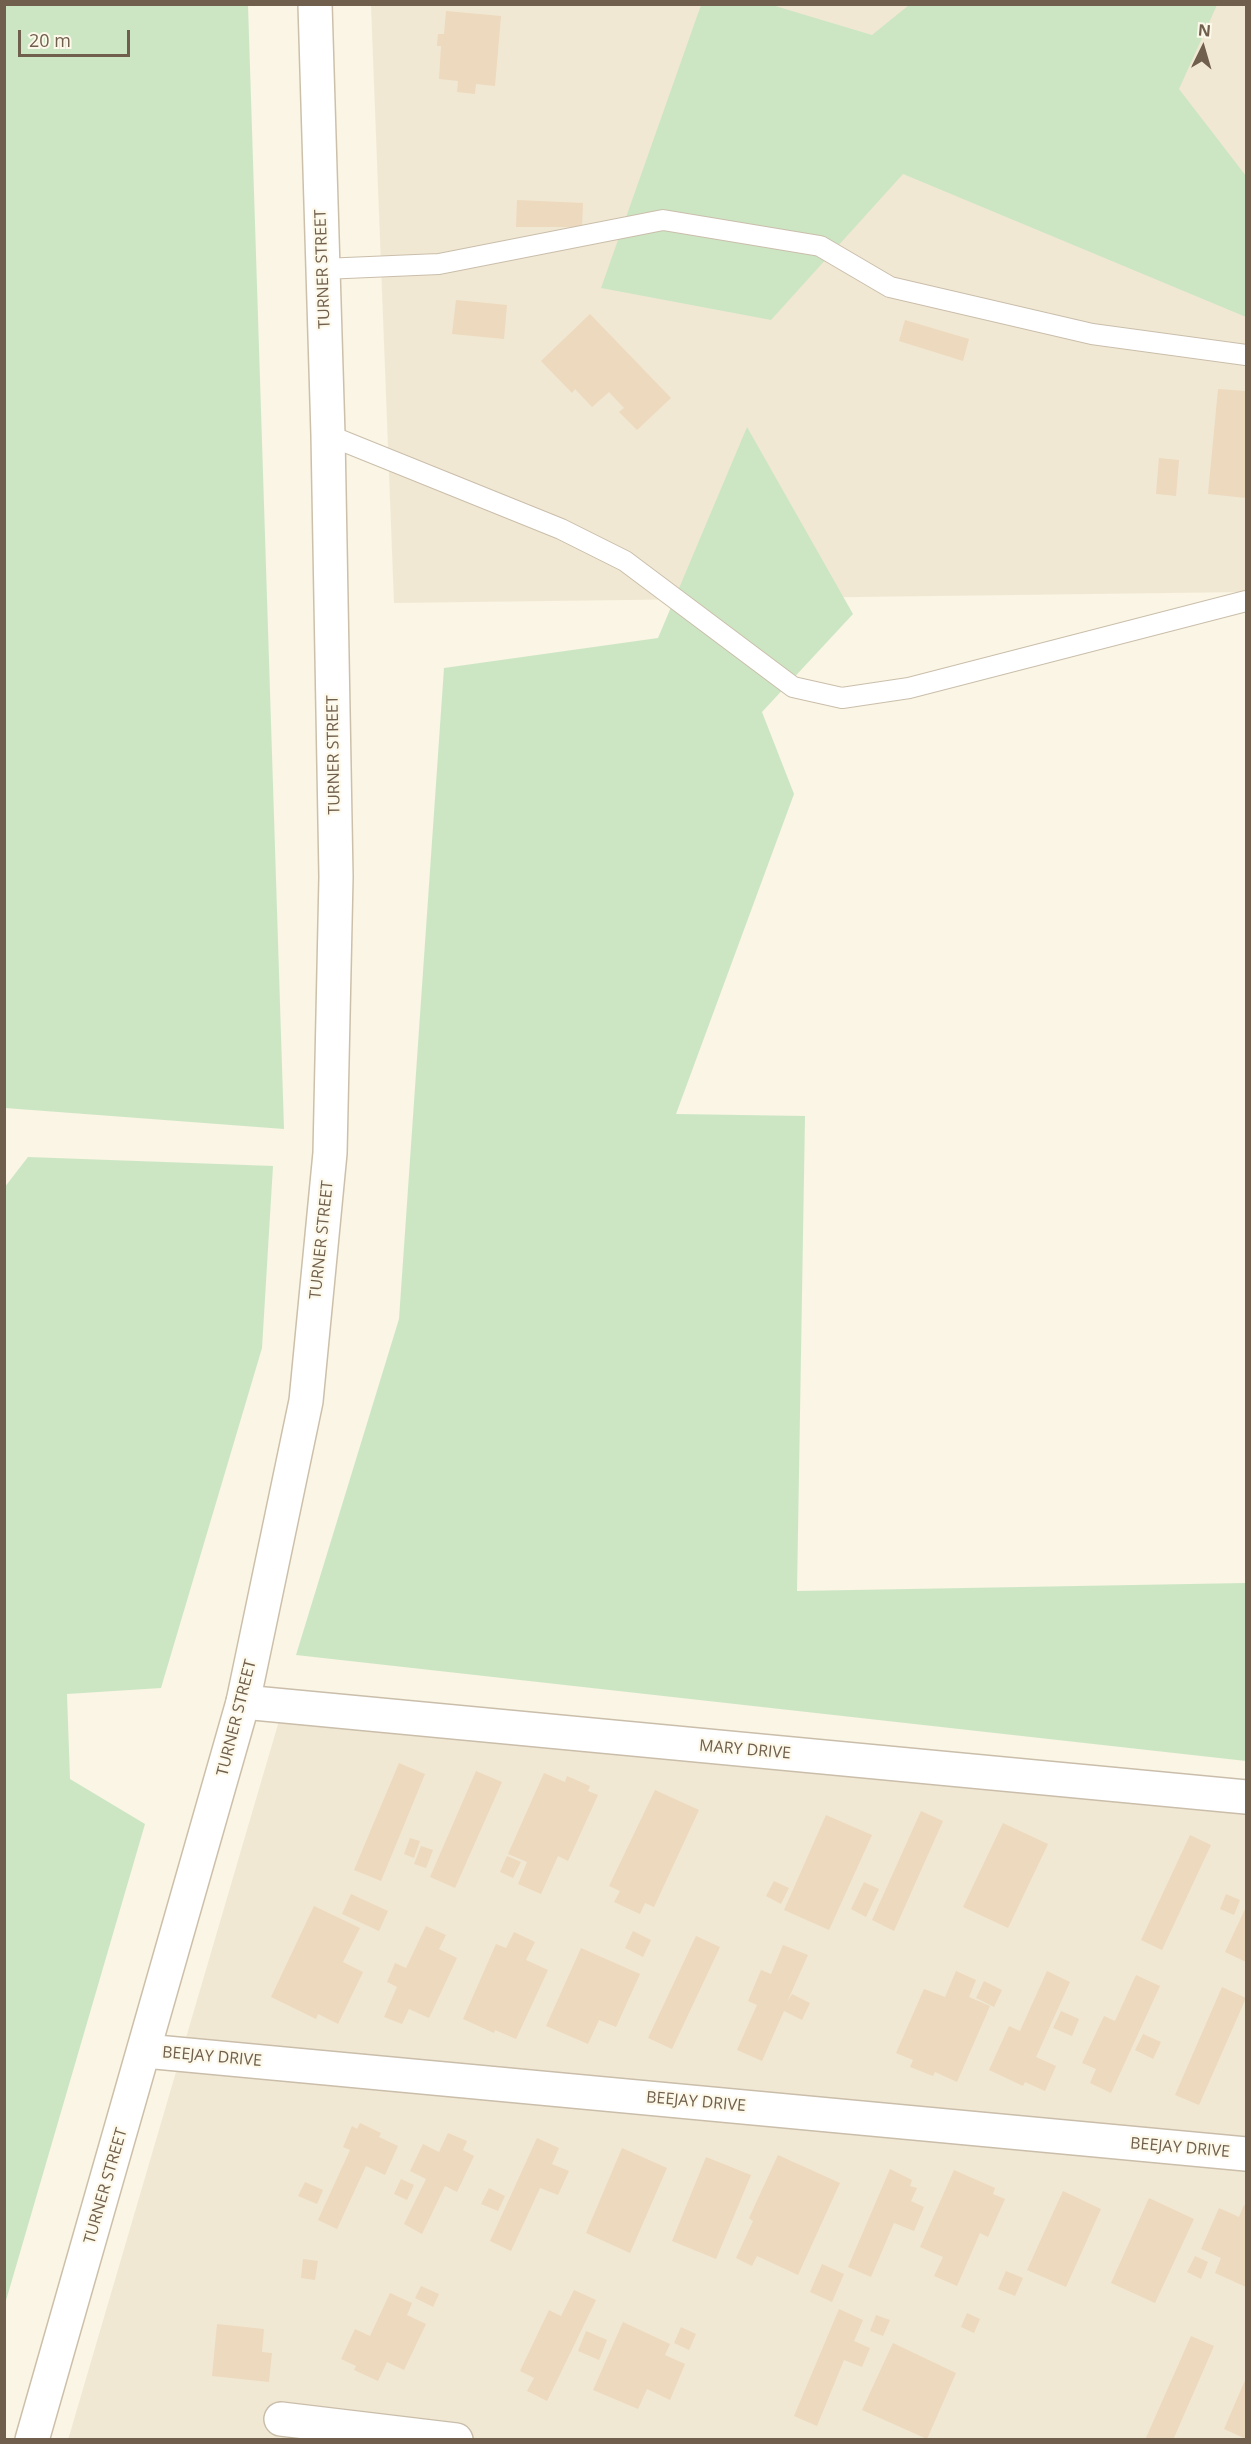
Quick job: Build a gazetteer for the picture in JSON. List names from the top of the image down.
{
  "streets": {
    "street": ["TURNER STREET", "MARY DRIVE", "BEEJAY DRIVE"]
  },
  "crossings": [
    ["TURNER STREET", "MARY DRIVE"],
    ["TURNER STREET", "BEEJAY DRIVE"]
  ],
  "scale_bar": "20 m",
  "north": "top"
}
